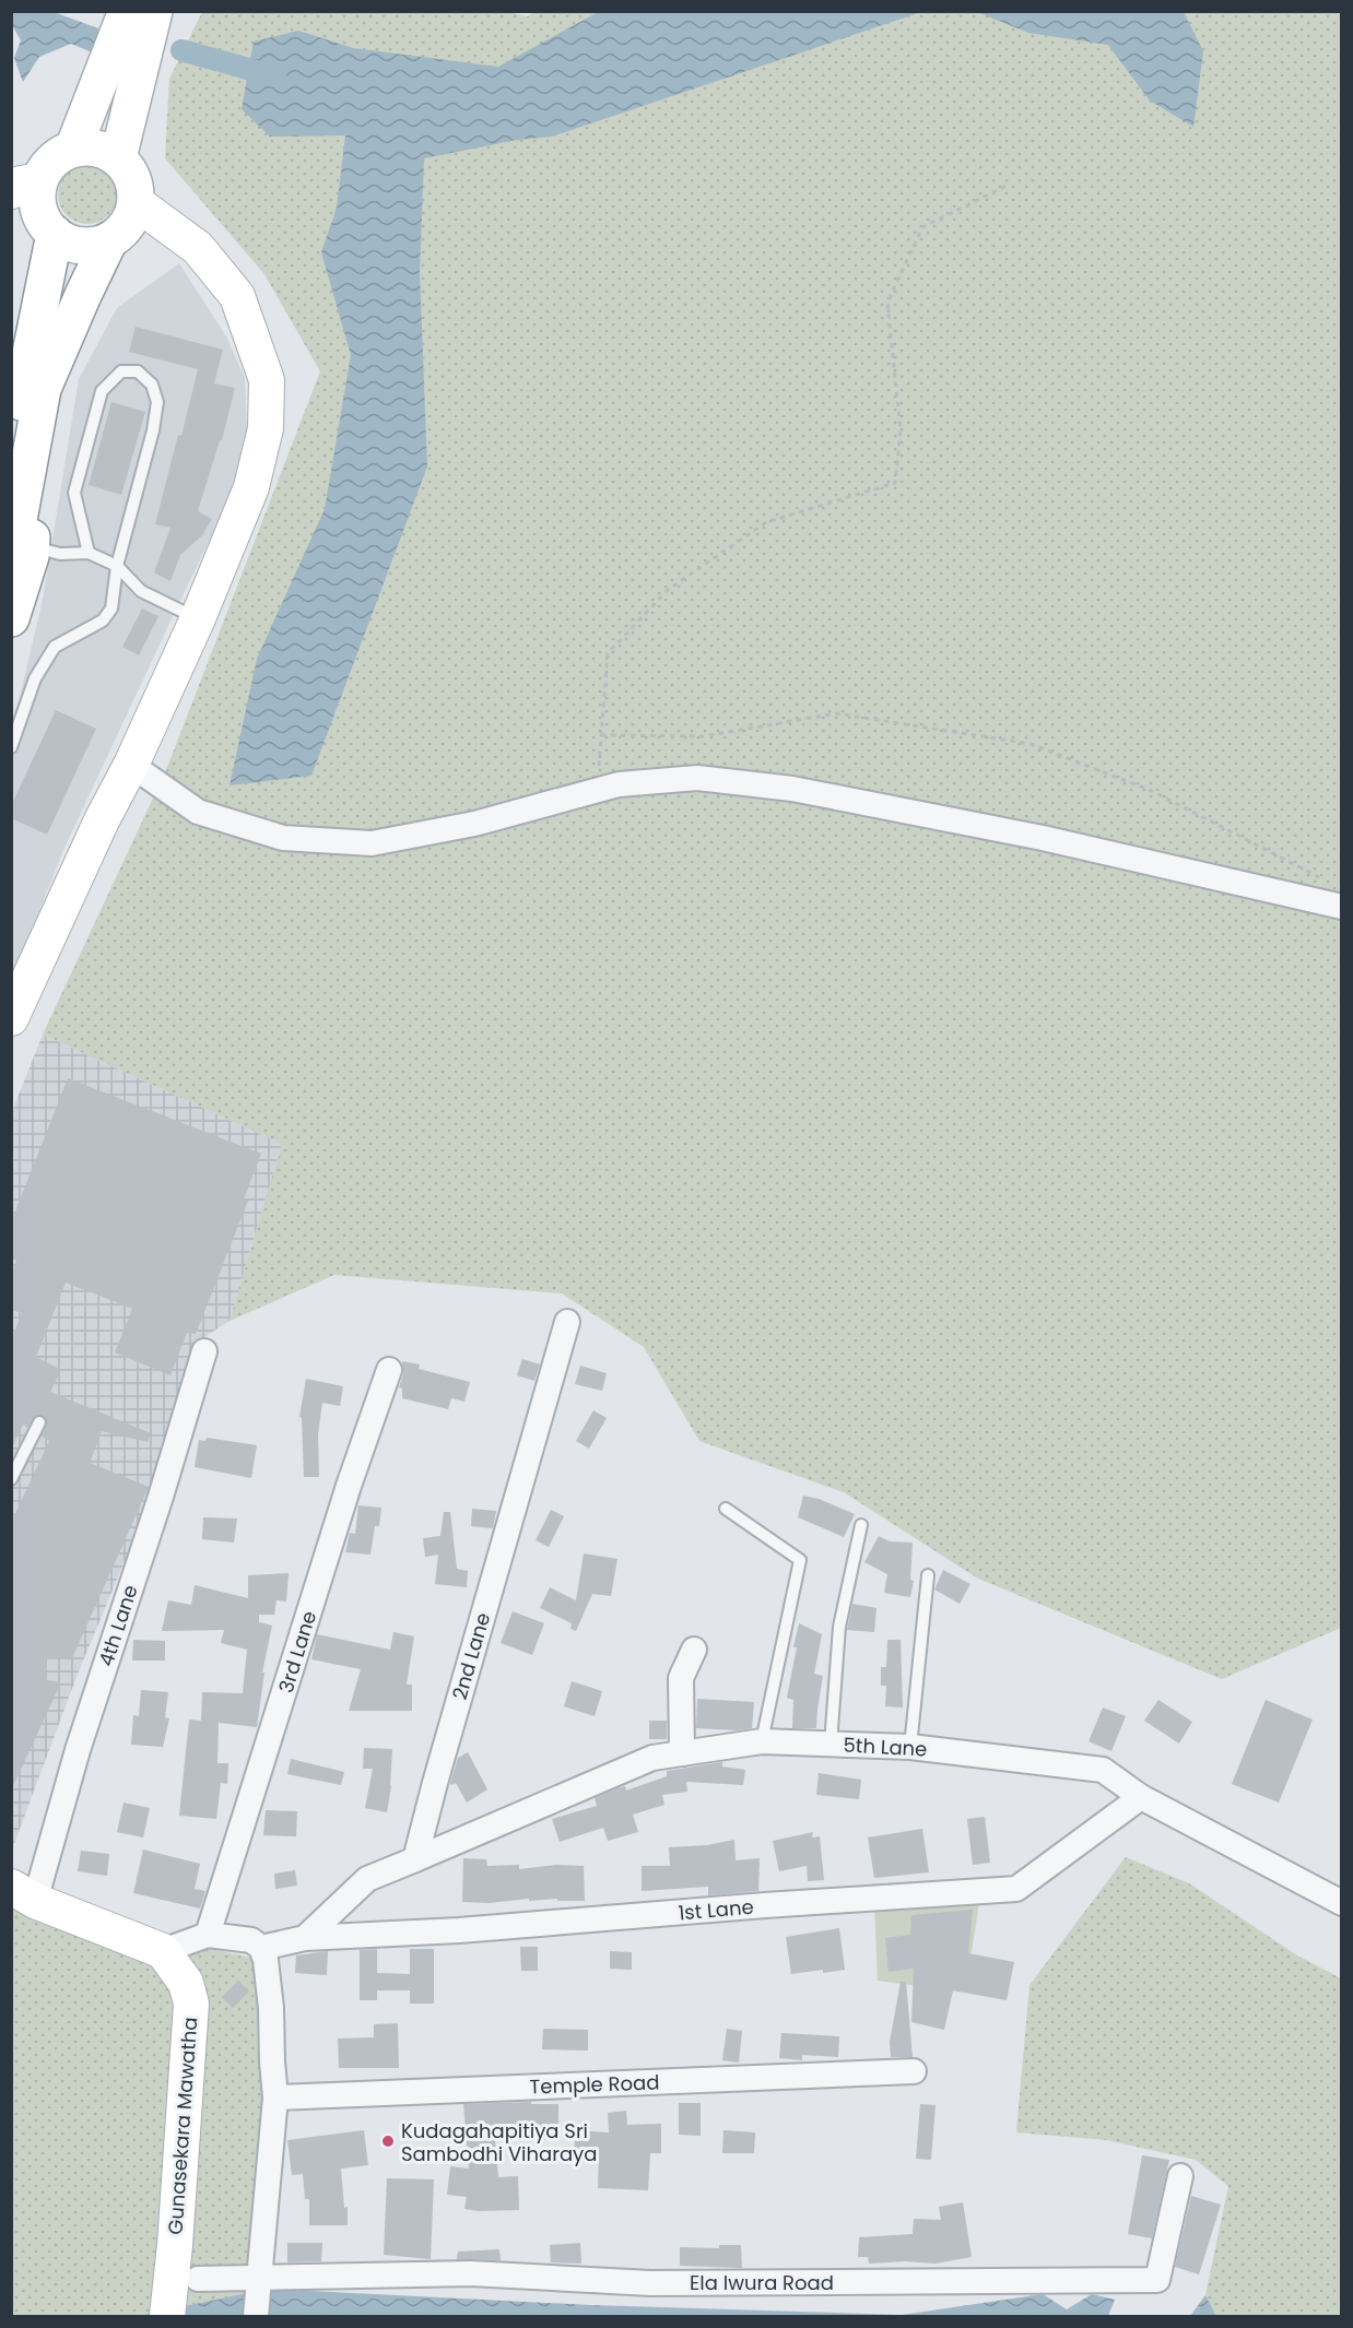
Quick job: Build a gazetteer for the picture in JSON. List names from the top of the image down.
{
  "streets": {
    "street": [
      "4th Lane",
      "3rd Lane",
      "2nd Lane",
      "5th Lane",
      "1st Lane",
      "Temple Road",
      "Gunasekara Mawatha",
      "Ela Iwura Road"
    ]
  },
  "crossings": [
    ["2nd Lane", "5th Lane"],
    ["5th Lane", "1st Lane"]
  ],
  "places": ["Kudagahapitiya Sri Sambodhi Viharaya"]
}
